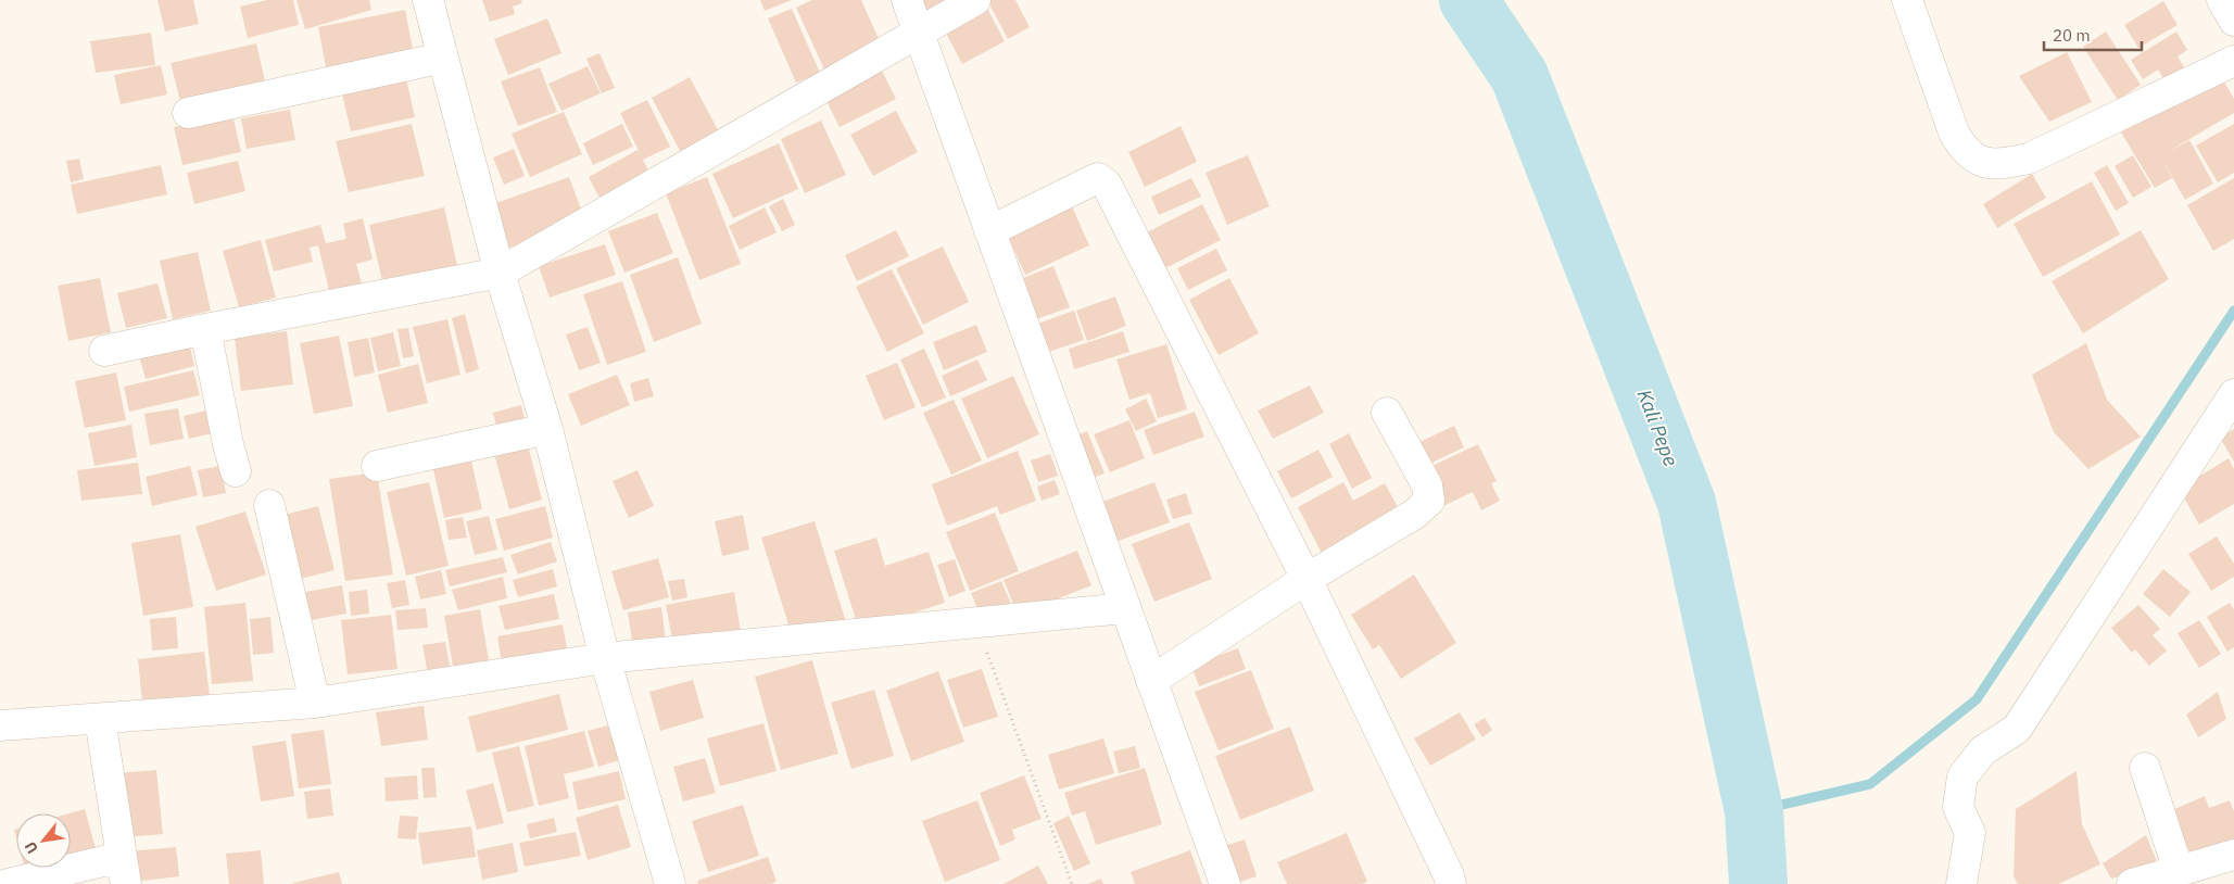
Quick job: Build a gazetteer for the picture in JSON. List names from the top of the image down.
{
  "water": ["Kali Pepe"],
  "scale_bar": "20 m",
  "north": "bottom left"
}
